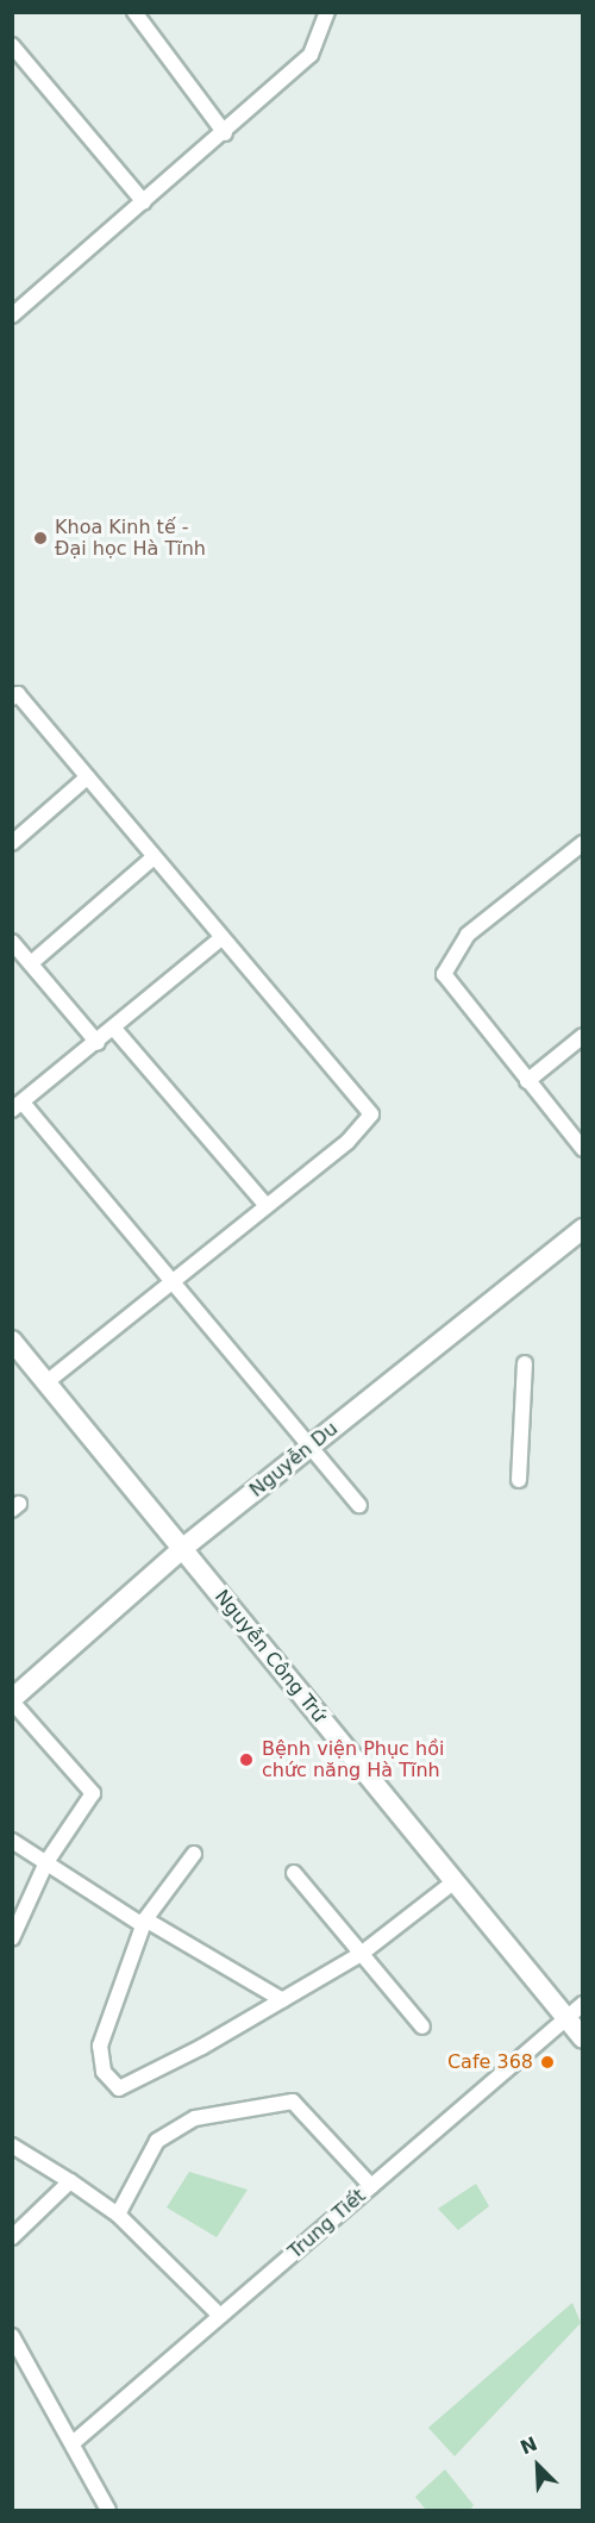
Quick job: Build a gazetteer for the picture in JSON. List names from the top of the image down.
{
  "streets": {
    "main road": ["Nguyễn Du", "Nguyễn Công Trứ"],
    "street": ["Trung Tiết"]
  },
  "crossings": [
    ["Nguyễn Du", "Nguyễn Công Trứ"],
    ["Nguyễn Công Trứ", "Trung Tiết"]
  ],
  "places": ["Khoa Kinh tế - Đại học Hà Tĩnh", "Bệnh viện Phục hồi chức năng Hà Tĩnh", "Cafe 368"],
  "north": "top left"
}
